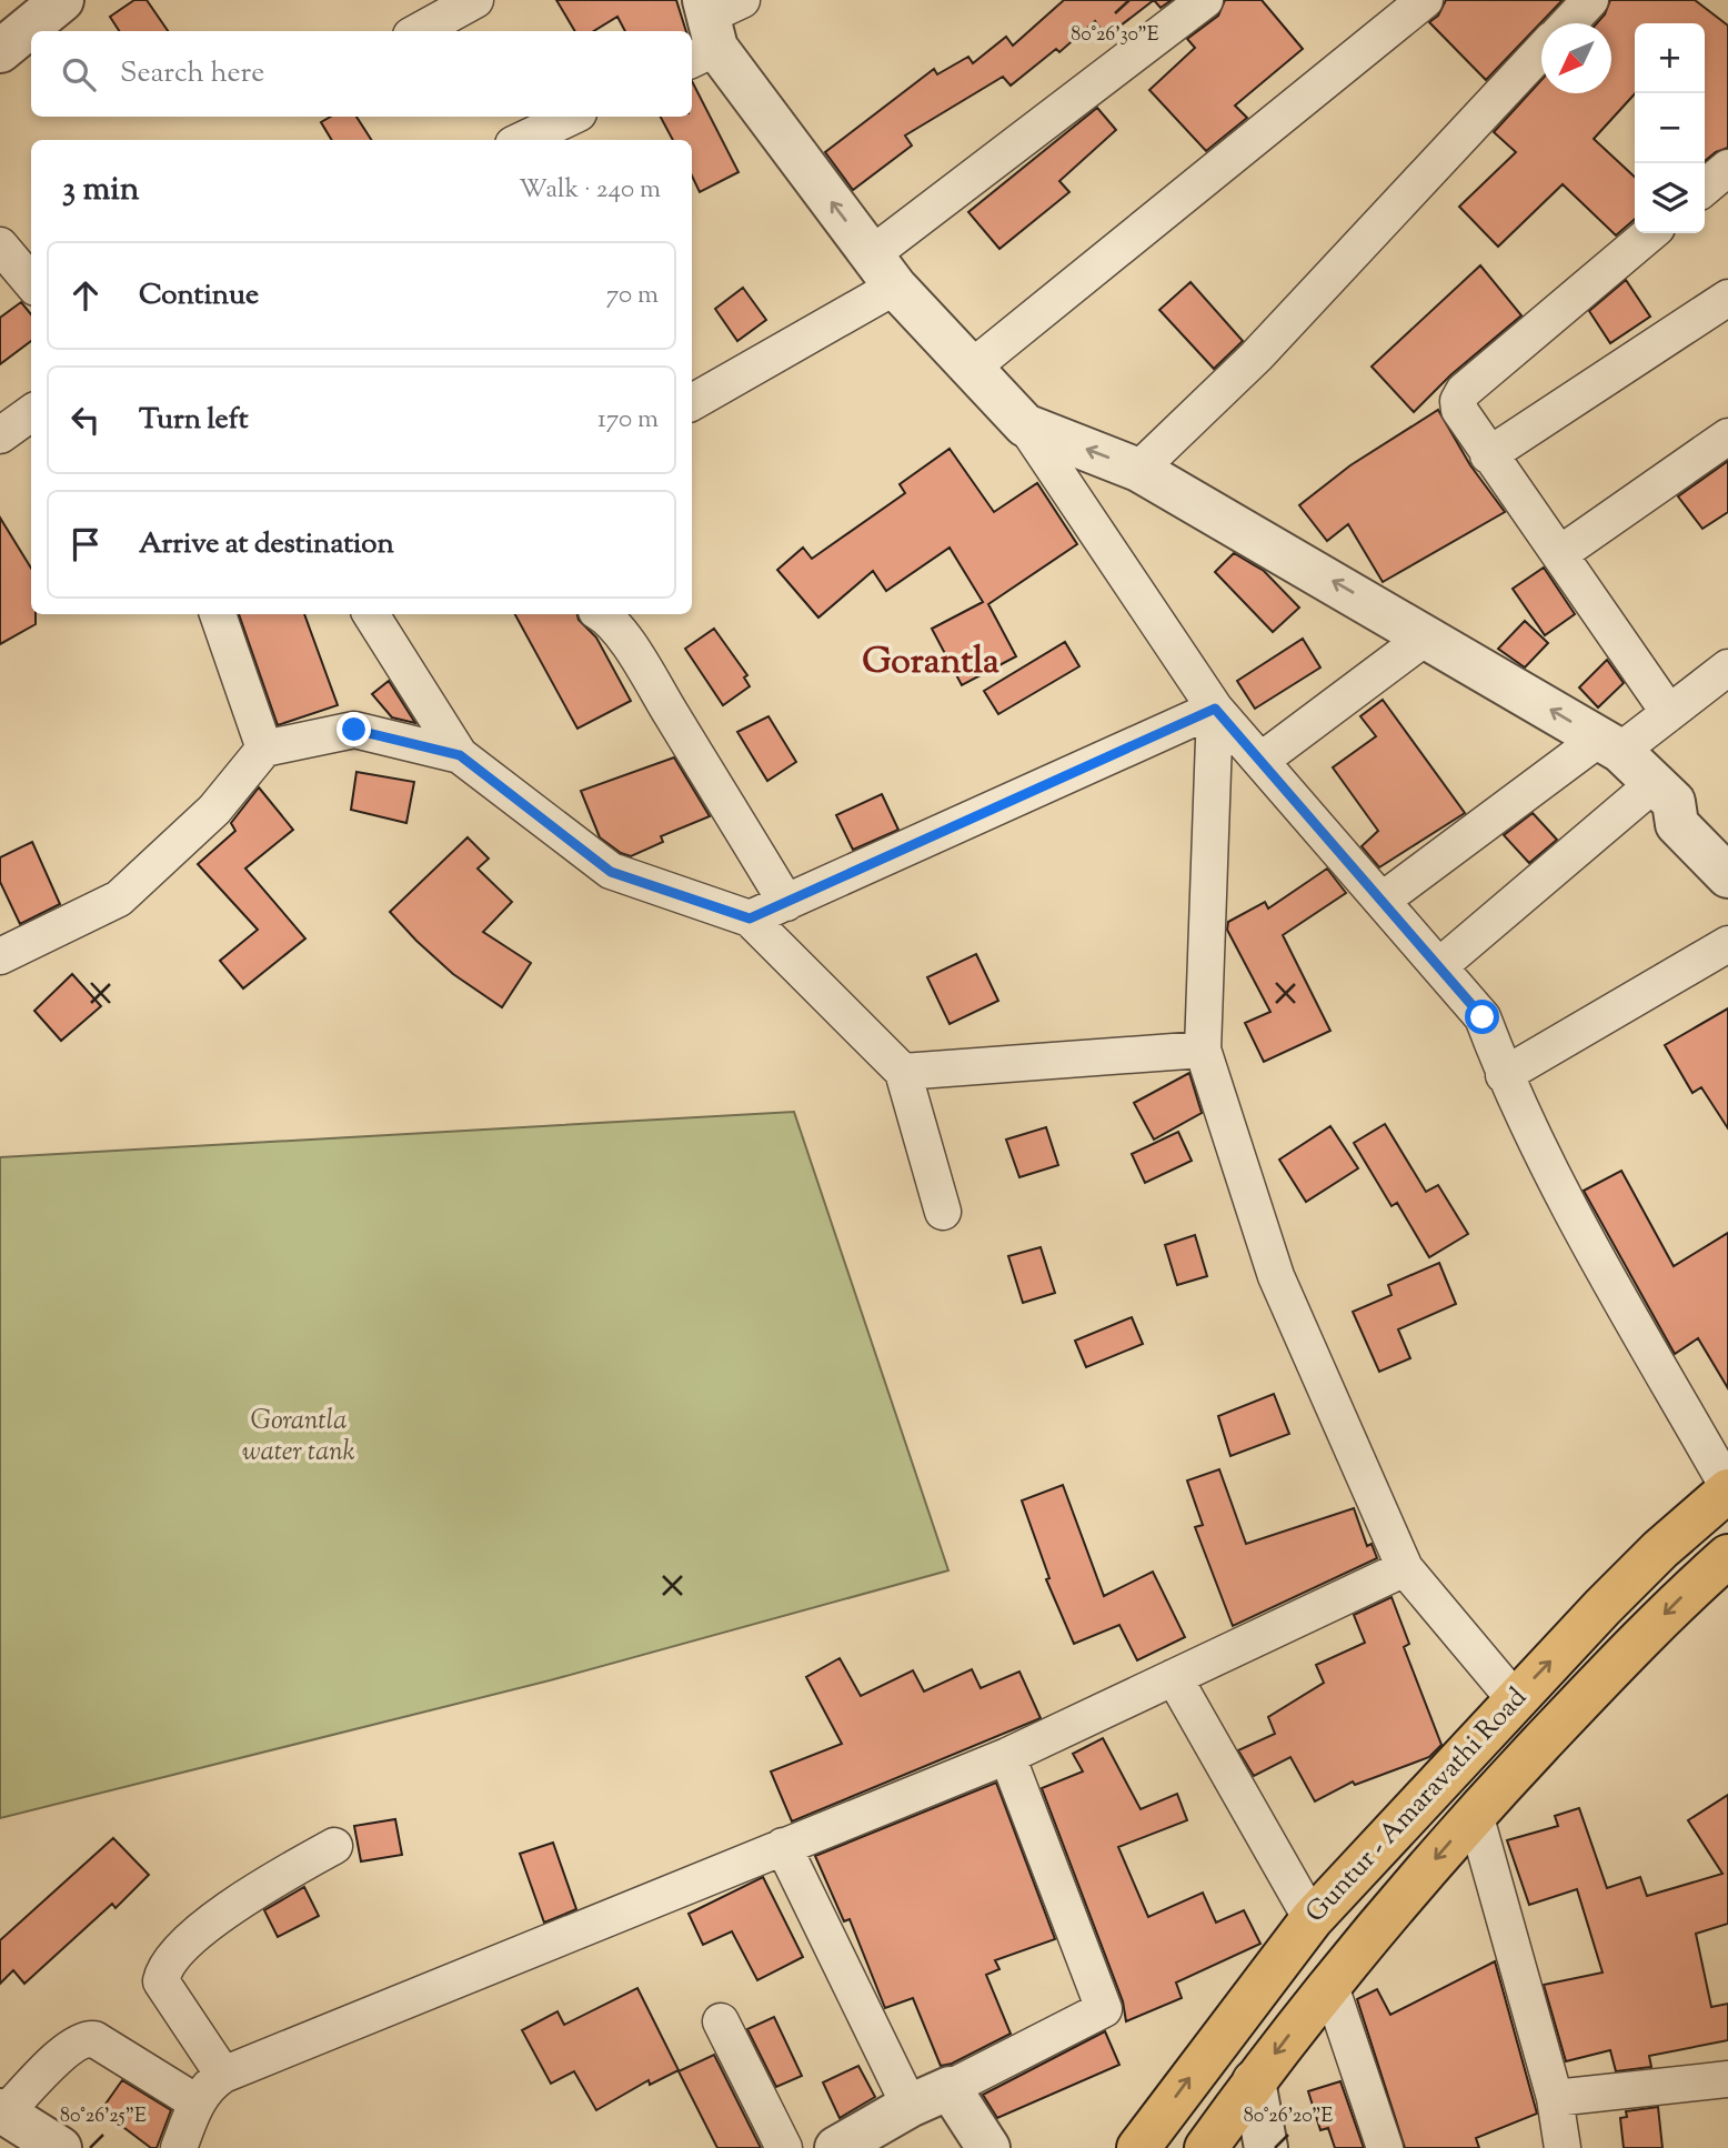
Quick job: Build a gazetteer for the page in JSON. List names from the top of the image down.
{
  "streets": {
    "main road": ["Guntur - Amaravathi Road"]
  },
  "districts": ["Gorantla"],
  "parks": ["Gorantla water tank"],
  "north": "bottom left",
  "page": {
    "map_buttons": ["+", "−"],
    "search": "Search here",
    "heading": ["3 min", "Walk · 240 m"],
    "list": [
      ["Continue", "70 m"],
      ["Turn left", "170 m"],
      "Arrive at destination"
    ]
  },
  "coordinates": ["80°26'30\"E", "80°26'25\"E", "80°26'20\"E"]
}
